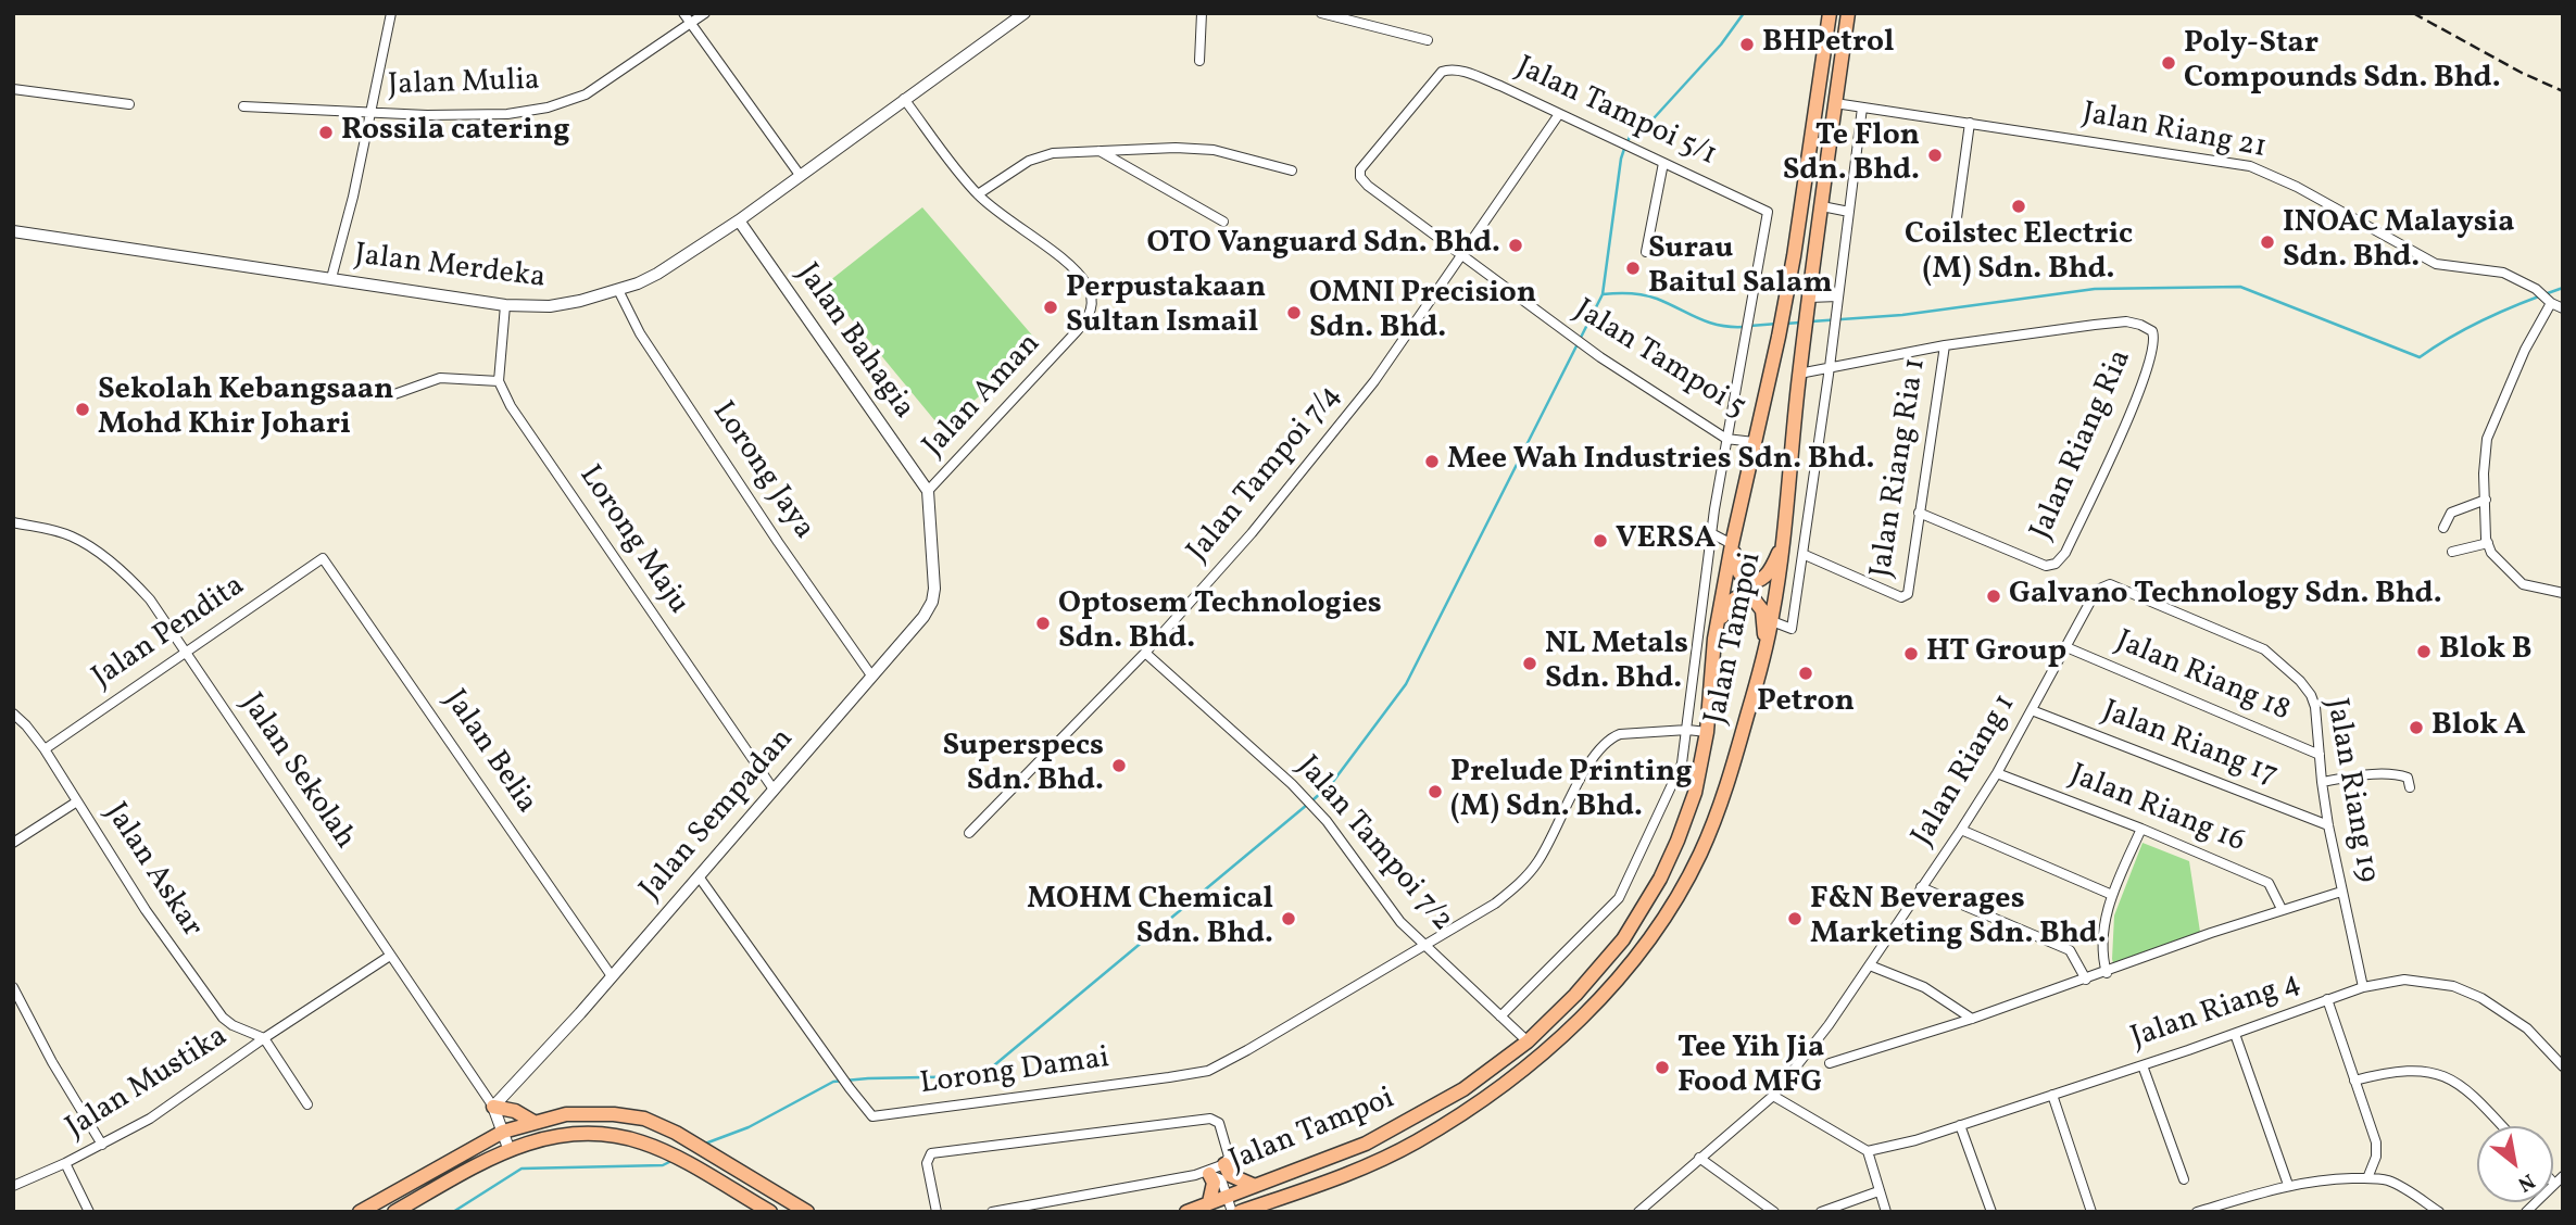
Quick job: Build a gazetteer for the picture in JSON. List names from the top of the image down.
{
  "streets": {
    "main road": ["Jalan Tampoi"],
    "street": [
      "Jalan Mulia",
      "Jalan Tampoi 5/1",
      "Jalan Riang 21",
      "Jalan Merdeka",
      "Jalan Bahagia",
      "Jalan Tampoi 5",
      "Jalan Aman",
      "Jalan Riang Ria",
      "Jalan Riang Ria 1",
      "Lorong Jaya",
      "Jalan Tampoi 7/4",
      "Lorong Maju",
      "Jalan Pendita",
      "Jalan Riang 18",
      "Jalan Riang 17",
      "Jalan Belia",
      "Jalan Riang 1",
      "Jalan Sekolah",
      "Jalan Riang 19",
      "Jalan Riang 16",
      "Jalan Sempadan",
      "Jalan Tampoi 7/2",
      "Jalan Askar",
      "Jalan Riang 4",
      "Lorong Damai",
      "Jalan Mustika"
    ]
  },
  "crossings": [
    ["Jalan Tampoi 5/1", "Jalan Tampoi 5"],
    ["Jalan Tampoi 5/1", "Jalan Tampoi 7/4"],
    ["Jalan Riang 21", "Jalan Tampoi"],
    ["Jalan Merdeka", "Jalan Bahagia"],
    ["Jalan Merdeka", "Jalan Aman"],
    ["Jalan Merdeka", "Lorong Jaya"],
    ["Jalan Bahagia", "Jalan Aman"],
    ["Jalan Bahagia", "Jalan Sempadan"],
    ["Jalan Tampoi 5", "Jalan Tampoi 7/4"],
    ["Jalan Tampoi 5", "Jalan Tampoi"],
    ["Jalan Aman", "Jalan Sempadan"],
    ["Jalan Riang Ria", "Jalan Riang Ria 1"],
    ["Jalan Riang Ria", "Jalan Tampoi"],
    ["Lorong Jaya", "Jalan Sempadan"],
    ["Jalan Tampoi 7/4", "Jalan Tampoi 7/2"],
    ["Lorong Maju", "Jalan Sempadan"],
    ["Jalan Pendita", "Jalan Belia"],
    ["Jalan Pendita", "Jalan Sekolah"],
    ["Jalan Pendita", "Jalan Askar"],
    ["Jalan Tampoi", "Jalan Tampoi 7/2"],
    ["Jalan Riang 18", "Jalan Riang 1"],
    ["Jalan Riang 18", "Jalan Riang 19"],
    ["Jalan Riang 17", "Jalan Riang 1"],
    ["Jalan Riang 17", "Jalan Riang 19"],
    ["Jalan Belia", "Jalan Sempadan"],
    ["Jalan Riang 1", "Jalan Riang 19"],
    ["Jalan Riang 1", "Jalan Riang 16"],
    ["Jalan Sekolah", "Jalan Sempadan"],
    ["Jalan Riang 19", "Jalan Riang 4"],
    ["Jalan Sempadan", "Lorong Damai"],
    ["Jalan Tampoi 7/2", "Lorong Damai"],
    ["Jalan Askar", "Jalan Mustika"]
  ],
  "places": [
    "BHPetrol",
    "Poly-Star Compounds Sdn. Bhd.",
    "Rossila catering",
    "Te Flon Sdn. Bhd.",
    "Coilstec Electric (M) Sdn. Bhd.",
    "INOAC Malaysia Sdn. Bhd.",
    "OTO Vanguard Sdn. Bhd.",
    "Surau Baitul Salam",
    "Perpustakaan Sultan Ismail",
    "OMNI Precision Sdn. Bhd.",
    "Sekolah Kebangsaan Mohd Khir Johari",
    "Mee Wah Industries Sdn. Bhd.",
    "VERSA",
    "Galvano Technology Sdn. Bhd.",
    "Optosem Technologies Sdn. Bhd.",
    "Blok B",
    "HT Group",
    "NL Metals Sdn. Bhd.",
    "Petron",
    "Blok A",
    "Superspecs Sdn. Bhd.",
    "Prelude Printing (M) Sdn. Bhd.",
    "MOHM Chemical Sdn. Bhd.",
    "F&N Beverages Marketing Sdn. Bhd.",
    "Tee Yih Jia Food MFG"
  ],
  "north": "bottom right"
}
